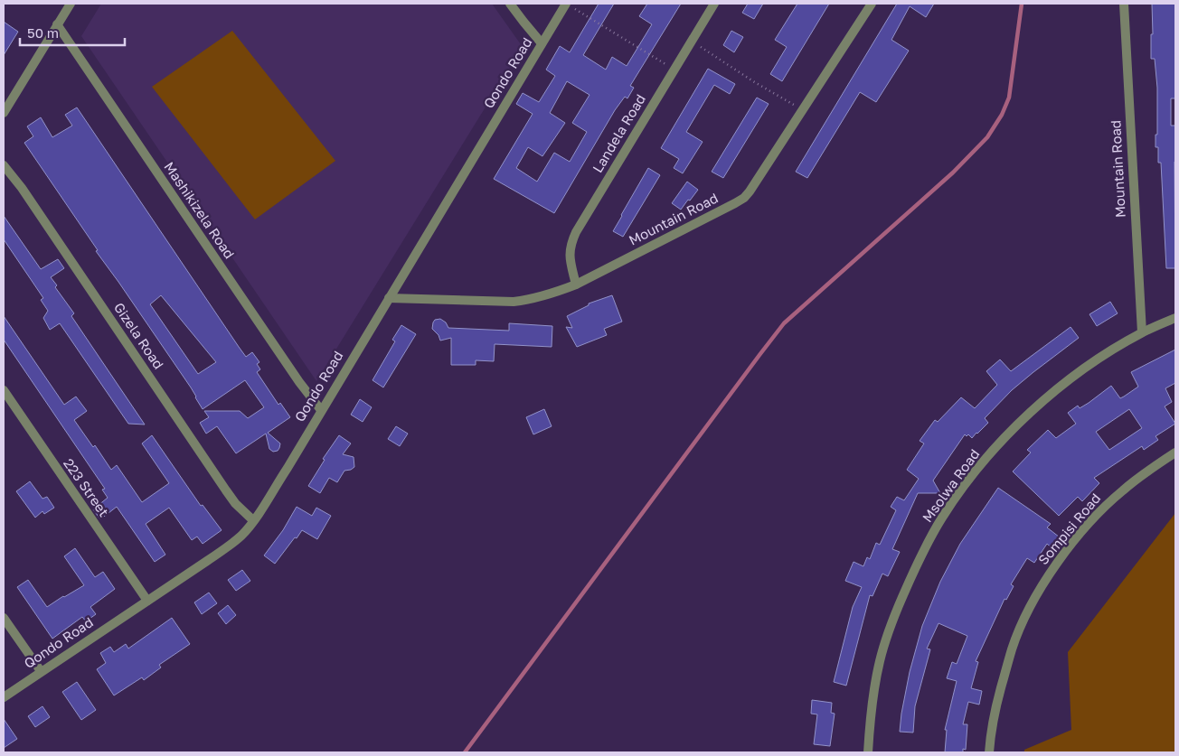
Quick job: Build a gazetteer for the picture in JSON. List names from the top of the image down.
{
  "streets": {
    "street": [
      "Qondo Road",
      "Landela Road",
      "Mountain Road",
      "Mashikizela Road",
      "Gizela Road",
      "Msolwa Road",
      "223 Street",
      "Sompisi Road"
    ]
  },
  "crossings": [
    ["Qondo Road", "Mountain Road"],
    ["Qondo Road", "Mashikizela Road"],
    ["Qondo Road", "Gizela Road"],
    ["Qondo Road", "223 Street"],
    ["Landela Road", "Mountain Road"],
    ["Mountain Road", "Msolwa Road"]
  ],
  "scale_bar": "50 m"
}
